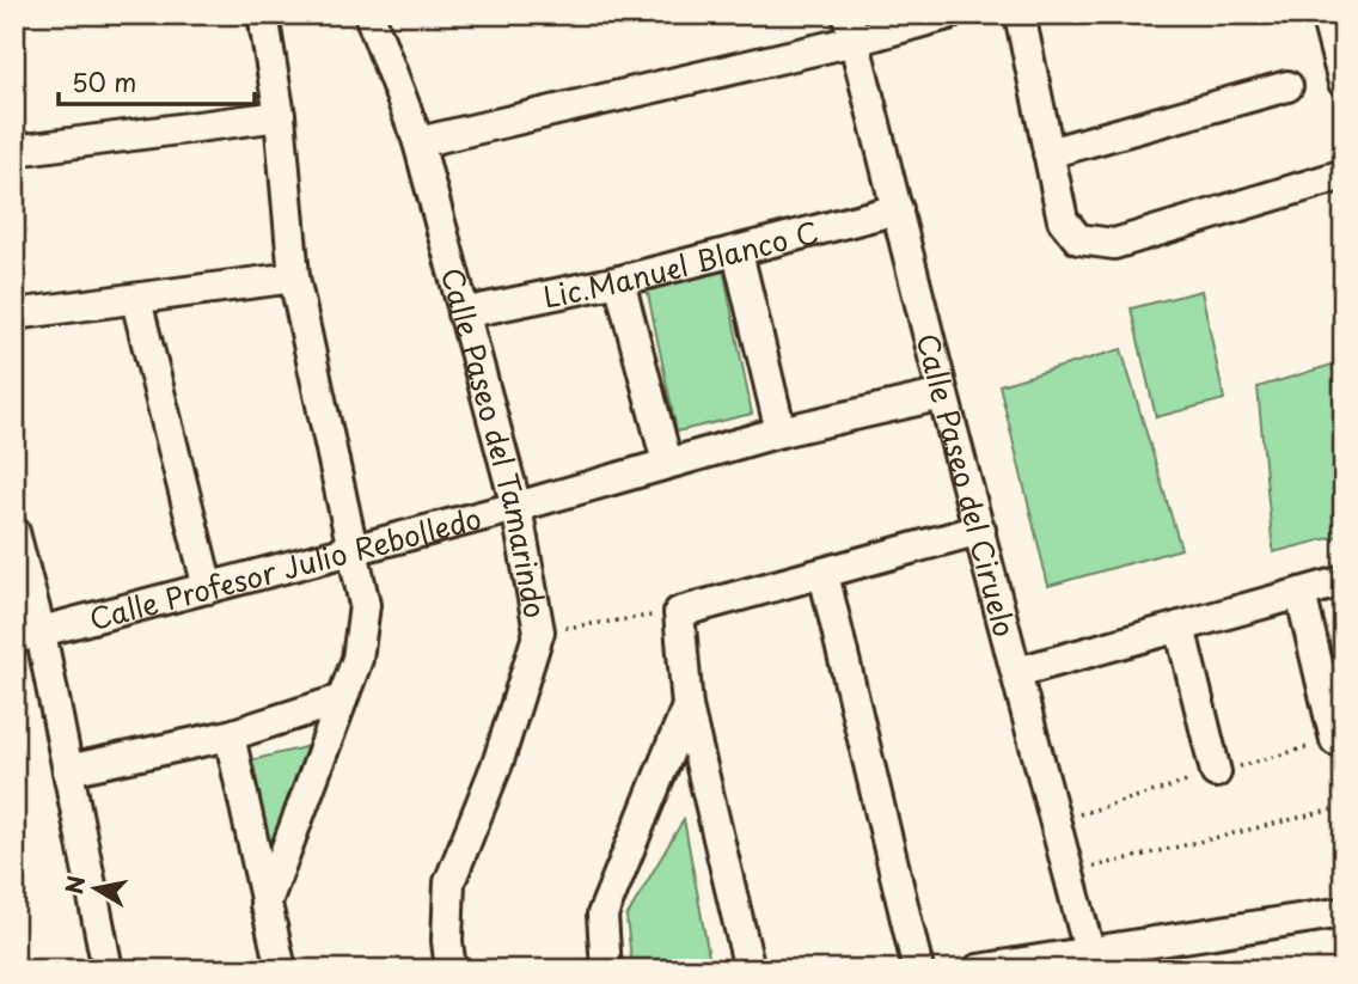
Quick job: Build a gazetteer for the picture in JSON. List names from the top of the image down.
{
  "streets": {
    "street": [
      "Lic.Manuel Blanco C",
      "Calle Paseo del Tamarindo",
      "Calle Paseo del Ciruelo",
      "Calle Profesor Julio Rebolledo"
    ]
  },
  "crossings": [
    ["Lic.Manuel Blanco C", "Calle Paseo del Tamarindo"],
    ["Lic.Manuel Blanco C", "Calle Paseo del Ciruelo"],
    ["Calle Paseo del Tamarindo", "Calle Profesor Julio Rebolledo"],
    ["Calle Paseo del Ciruelo", "Calle Profesor Julio Rebolledo"]
  ],
  "scale_bar": "50 m",
  "north": "left"
}
